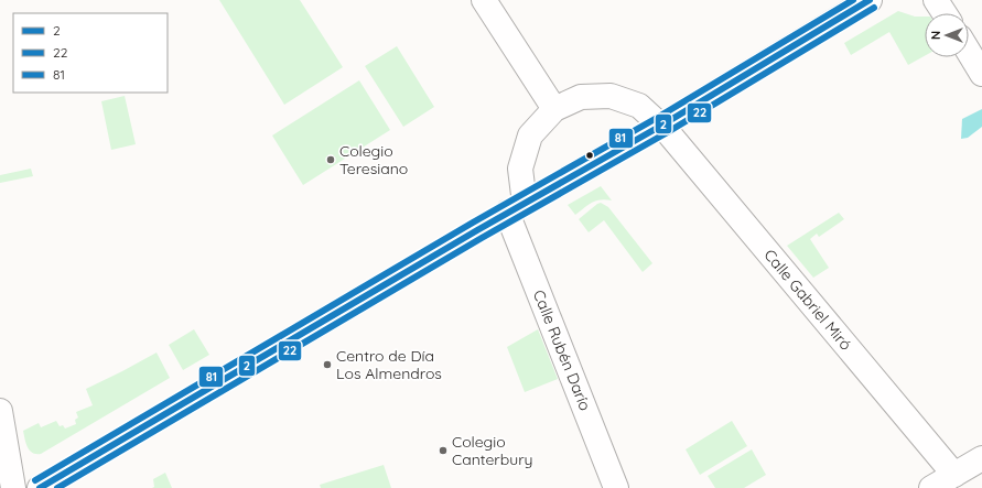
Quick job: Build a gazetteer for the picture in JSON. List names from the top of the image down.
{
  "streets": {
    "street": ["Calle Gabriel Miró", "Calle Rubén Darío"]
  },
  "crossings": [
    ["Calle Gabriel Miró", "Calle Rubén Darío"]
  ],
  "places": ["Colegio Teresiano", "Centro de Día Los Almendros", "Colegio Canterbury"],
  "lines": ["transit line 2", "transit line 81", "transit line 22"],
  "legend": ["2", "22", "81"],
  "north": "left"
}
